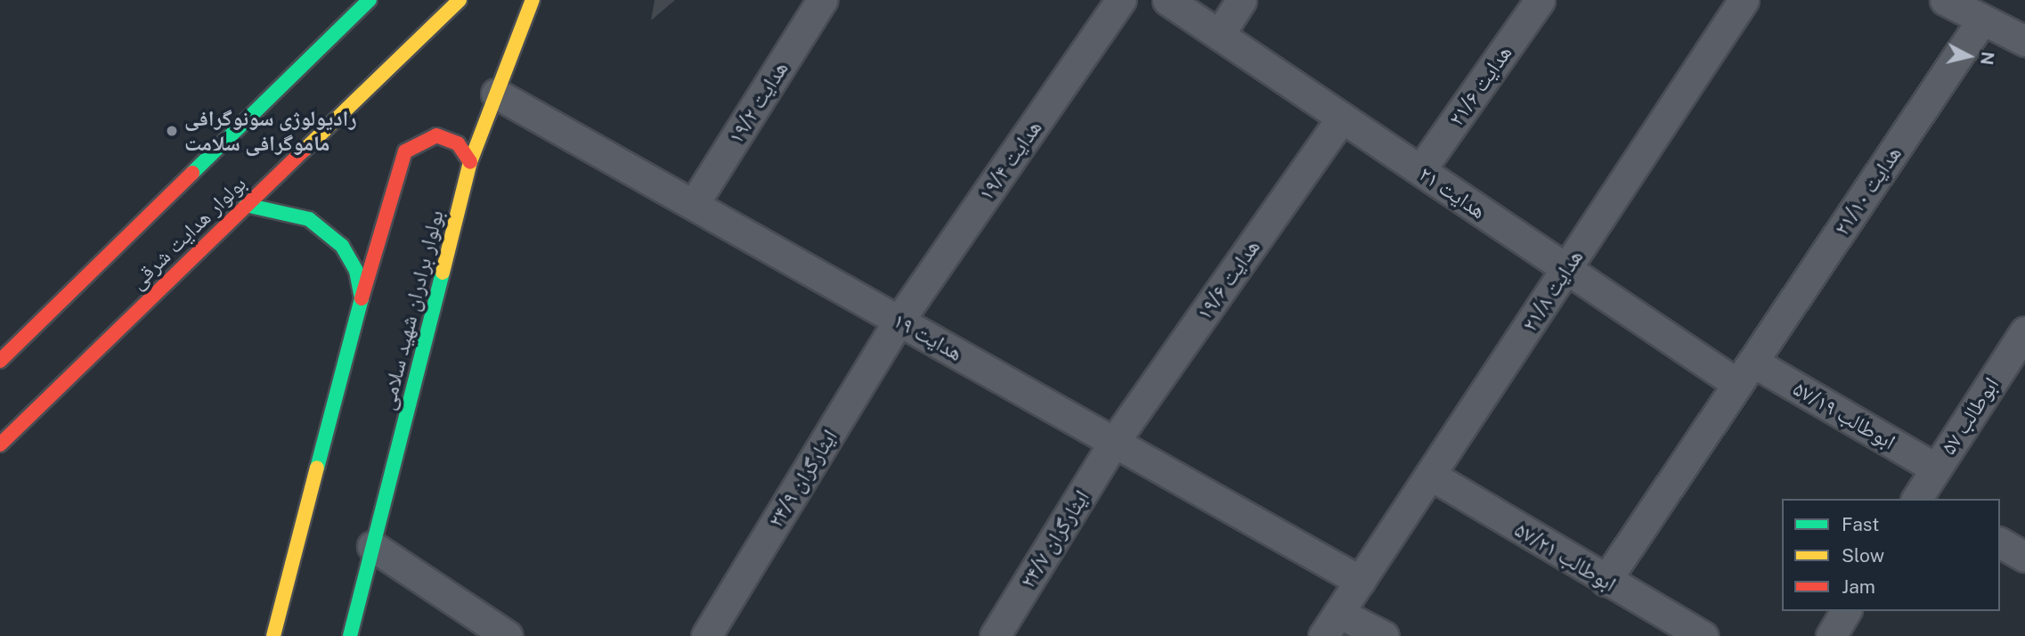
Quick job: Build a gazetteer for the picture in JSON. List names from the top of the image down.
{
  "streets": {
    "street": [
      "هدایت ۲۱/۶",
      "هدایت ۱۹/۲",
      "هدایت ۱۹/۴",
      "هدایت ۲۱/۱۰",
      "هدایت ۲۱",
      "بولوار هدایت شرقی",
      "هدایت ۱۹/۶",
      "هدایت ۲۱/۸",
      "بولوار برادران شهید سلامی",
      "هدایت ۱۹",
      "ابوطالب ۵۷/۱۹",
      "ابوطالب ۵۷",
      "ایثارگران ۲۴/۹",
      "ایثارگران ۲۴/۷",
      "ابوطالب ۵۷/۲۱"
    ]
  },
  "crossings": [
    ["هدایت ۲۱/۶", "هدایت ۲۱"],
    ["هدایت ۱۹/۲", "هدایت ۱۹"],
    ["هدایت ۱۹/۴", "هدایت ۱۹"],
    ["هدایت ۱۹/۴", "ایثارگران ۲۴/۹"],
    ["هدایت ۲۱/۱۰", "هدایت ۲۱"],
    ["هدایت ۲۱/۱۰", "ابوطالب ۵۷/۱۹"],
    ["هدایت ۲۱/۱۰", "ابوطالب ۵۷/۲۱"],
    ["هدایت ۲۱", "هدایت ۱۹/۶"],
    ["هدایت ۲۱", "هدایت ۲۱/۸"],
    ["هدایت ۲۱", "ابوطالب ۵۷/۱۹"],
    ["هدایت ۱۹/۶", "هدایت ۱۹"],
    ["هدایت ۱۹/۶", "ایثارگران ۲۴/۷"],
    ["هدایت ۲۱/۸", "هدایت ۱۹"],
    ["هدایت ۲۱/۸", "ابوطالب ۵۷/۲۱"],
    ["بولوار برادران شهید سلامی", "هدایت ۱۹"],
    ["هدایت ۱۹", "ایثارگران ۲۴/۹"],
    ["هدایت ۱۹", "ایثارگران ۲۴/۷"],
    ["ابوطالب ۵۷/۱۹", "ابوطالب ۵۷"]
  ],
  "places": ["رادیولوژی سونوگرافی ماموگرافی سلامت"],
  "legend": ["Fast", "Slow", "Jam"],
  "north": "right"
}
